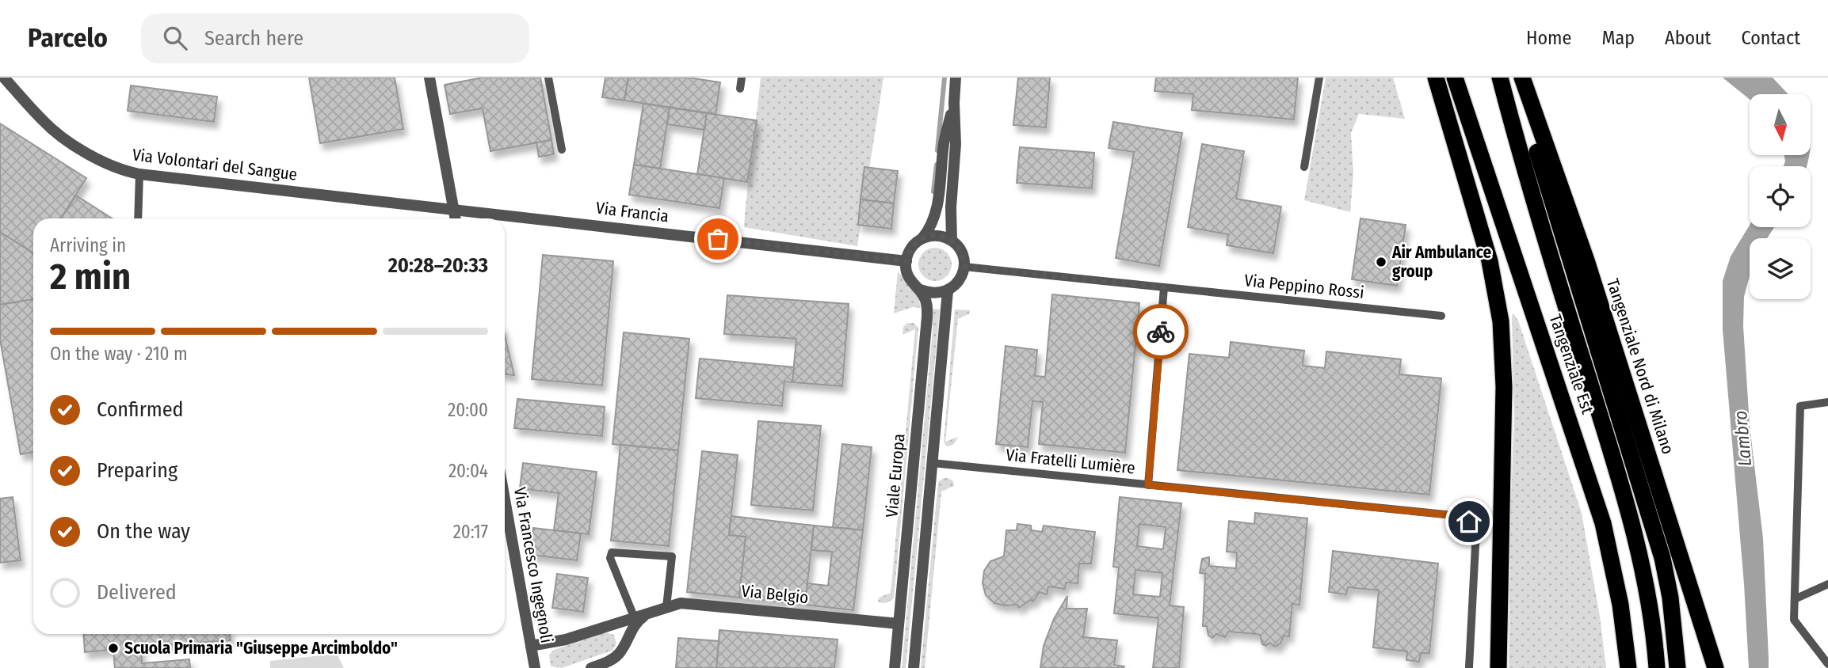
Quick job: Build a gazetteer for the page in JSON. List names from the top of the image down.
{
  "streets": {
    "highway": ["Tangenziale Est", "Tangenziale Nord di Milano"],
    "street": [
      "Via Volontari del Sangue",
      "Via Francia",
      "Viale Europa",
      "Via Francesco Ingegnoli",
      "Via Belgio"
    ],
    "lane": ["Via Peppino Rossi", "Via Fratelli Lumière"]
  },
  "crossings": [
    ["Via Volontari del Sangue", "Via Francia"],
    ["Via Francia", "Via Peppino Rossi"],
    ["Via Francia", "Viale Europa"],
    ["Via Peppino Rossi", "Viale Europa"],
    ["Viale Europa", "Via Belgio"],
    ["Via Francesco Ingegnoli", "Via Belgio"]
  ],
  "water": ["Lambro"],
  "places": ["Air Ambulance group", "Scuola Primaria \"Giuseppe Arcimboldo\""],
  "north": "bottom",
  "page": {
    "header": "Parcelo",
    "search": "Search here",
    "nav": [
      "Home",
      "Map",
      "About",
      "Contact"
    ],
    "heading": ["2 min", "Arriving in", "20:28–20:33"],
    "bar": "On the way · 210 m",
    "list": [
      ["Confirmed", "20:00"],
      ["Preparing", "20:04"],
      ["On the way", "20:17"],
      "Delivered"
    ]
  }
}
